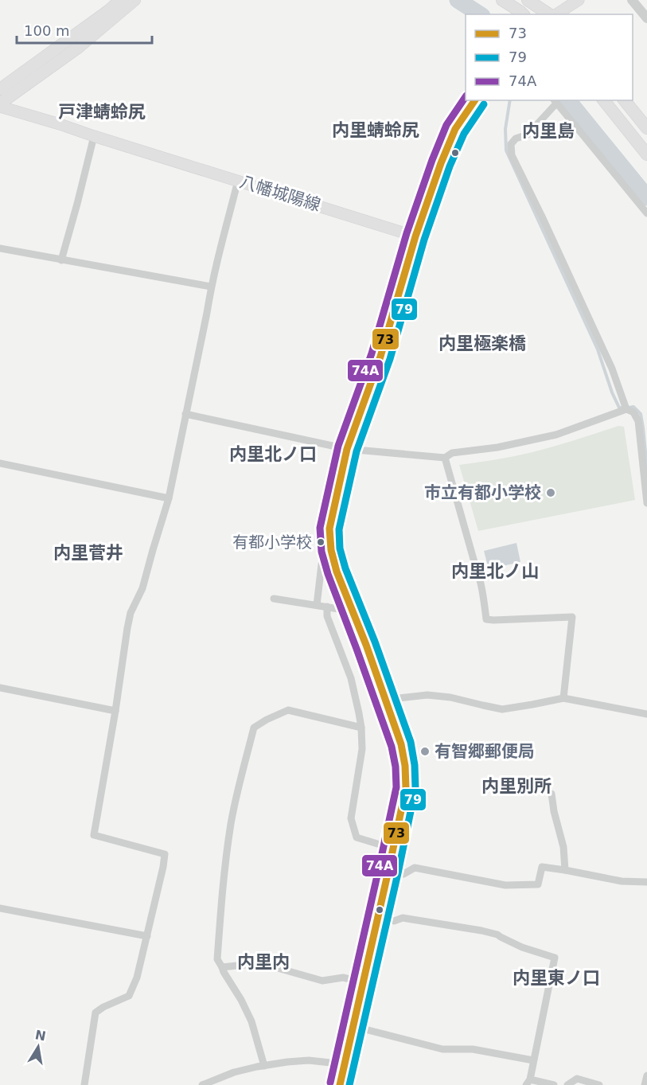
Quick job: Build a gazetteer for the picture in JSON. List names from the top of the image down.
{
  "streets": {
    "main road": ["八幡城陽線"]
  },
  "districts": [
    "戸津蜻蛉尻",
    "内里蜻蛉尻",
    "内里島",
    "内里極楽橋",
    "内里北ノ口",
    "内里菅井",
    "内里北ノ山",
    "内里別所",
    "内里内",
    "内里東ノ口"
  ],
  "places": ["市立有都小学校", "有都小学校", "有智郷郵便局"],
  "lines": ["transit line 74A", "transit line 73", "transit line 79"],
  "legend": ["73", "79", "74A"],
  "scale_bar": "100 m",
  "north": "top"
}
